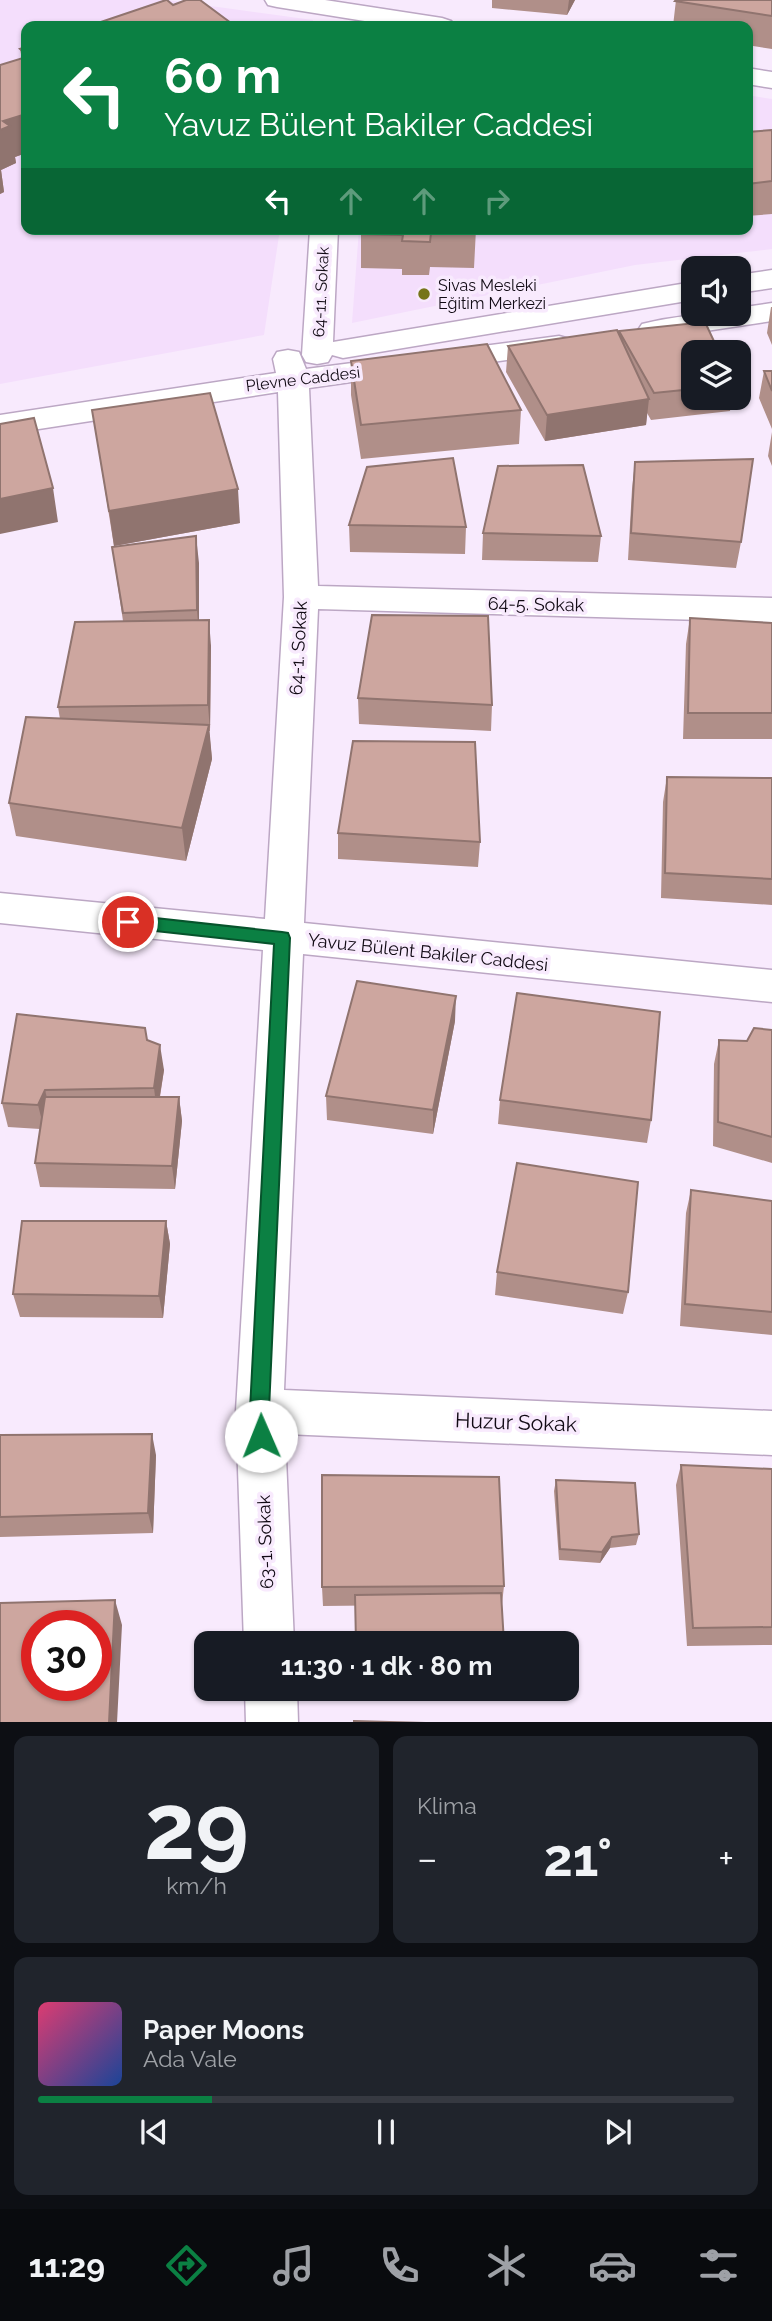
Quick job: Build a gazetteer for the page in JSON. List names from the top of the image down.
{
  "streets": {
    "street": [
      "64-11. Sokak",
      "Plevne Caddesi",
      "64-5. Sokak",
      "64-1. Sokak",
      "Yavuz Bülent Bakiler Caddesi",
      "Huzur Sokak",
      "63-1. Sokak"
    ]
  },
  "crossings": [
    ["64-11. Sokak", "Plevne Caddesi"],
    ["64-11. Sokak", "64-1. Sokak"],
    ["Plevne Caddesi", "64-1. Sokak"],
    ["64-5. Sokak", "64-1. Sokak"],
    ["64-1. Sokak", "Yavuz Bülent Bakiler Caddesi"],
    ["64-1. Sokak", "63-1. Sokak"],
    ["Yavuz Bülent Bakiler Caddesi", "63-1. Sokak"],
    ["Huzur Sokak", "63-1. Sokak"]
  ],
  "places": ["Sivas Mesleki Eğitim Merkezi"],
  "page": {
    "turn": ["60 m", "Yavuz Bülent Bakiler Caddesi"],
    "limit": "30",
    "trip": "11:30 · 1 dk · 80 m",
    "tile": [
      ["29", "km/h"],
      "Klima"
    ],
    "heat": ["−", "21°", "+"],
    "song": ["Paper Moons", "Ada Vale"],
    "tabs": "11:29"
  }
}
